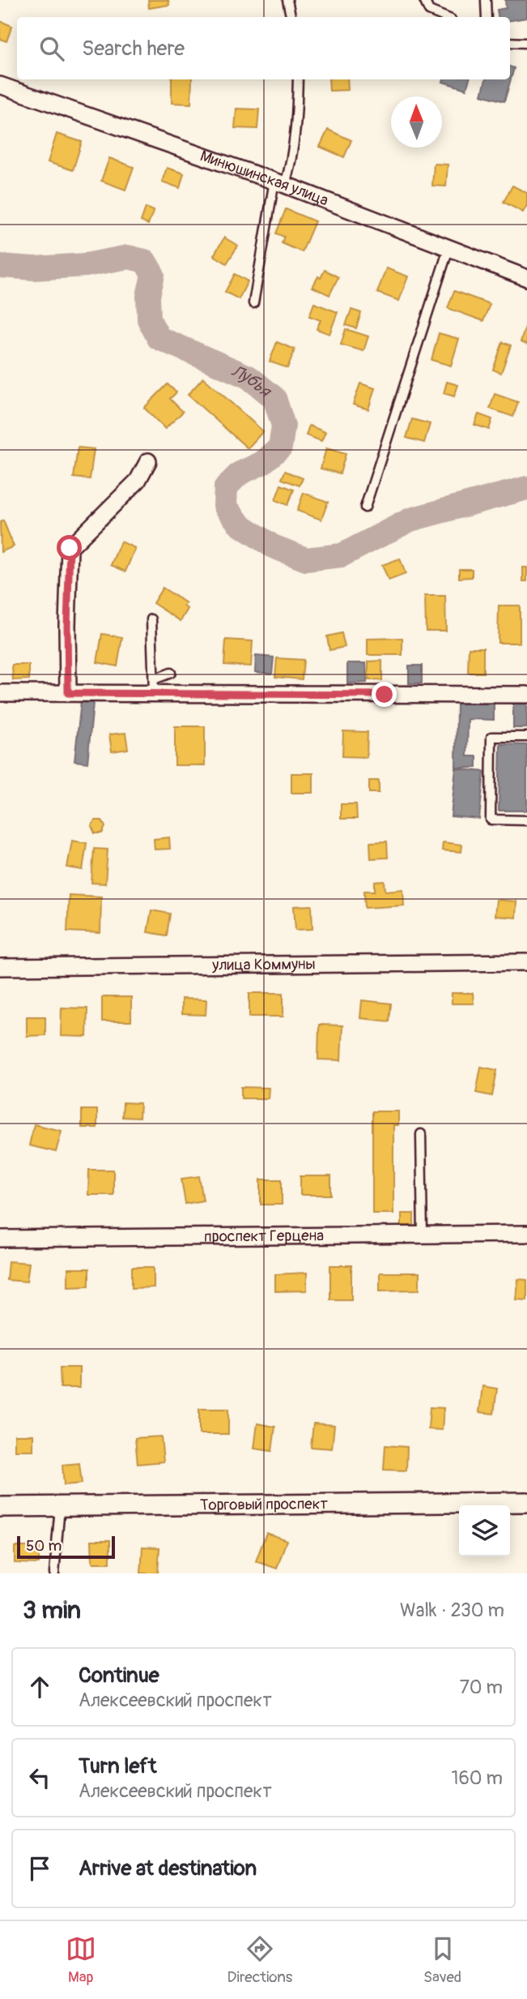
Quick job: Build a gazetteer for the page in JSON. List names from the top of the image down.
{
  "streets": {
    "street": [
      "Минюшинская улица",
      "улица Коммуны",
      "проспект Герцена",
      "Торговый проспект"
    ]
  },
  "water": ["Лубья"],
  "scale_bar": "50 m",
  "north": "top",
  "page": {
    "search": "Search here",
    "scale": "50 m",
    "heading": ["3 min", "Walk · 230 m"],
    "list": [
      ["Continue", "Алексеевский проспект", "70 m"],
      ["Turn left", "Алексеевский проспект", "160 m"],
      "Arrive at destination"
    ],
    "nav": ["Map", "Directions", "Saved"]
  }
}
